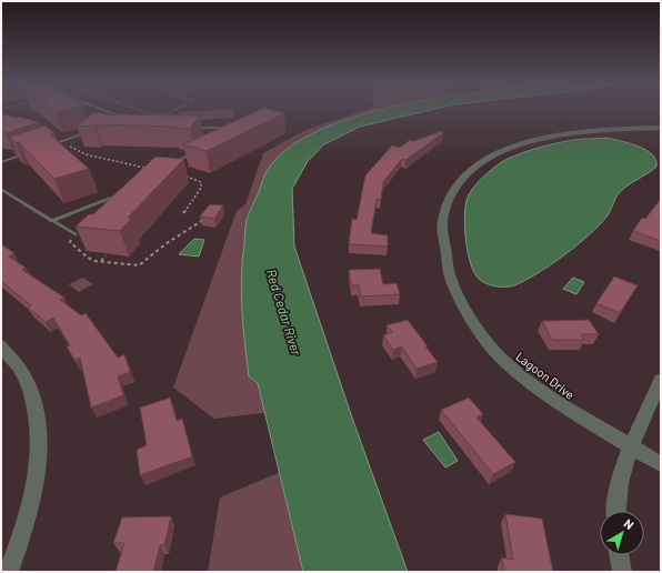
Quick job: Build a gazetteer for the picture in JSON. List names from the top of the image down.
{
  "streets": {
    "street": ["Lagoon Drive"]
  },
  "water": ["Red Cedar River"],
  "north": "top right"
}
